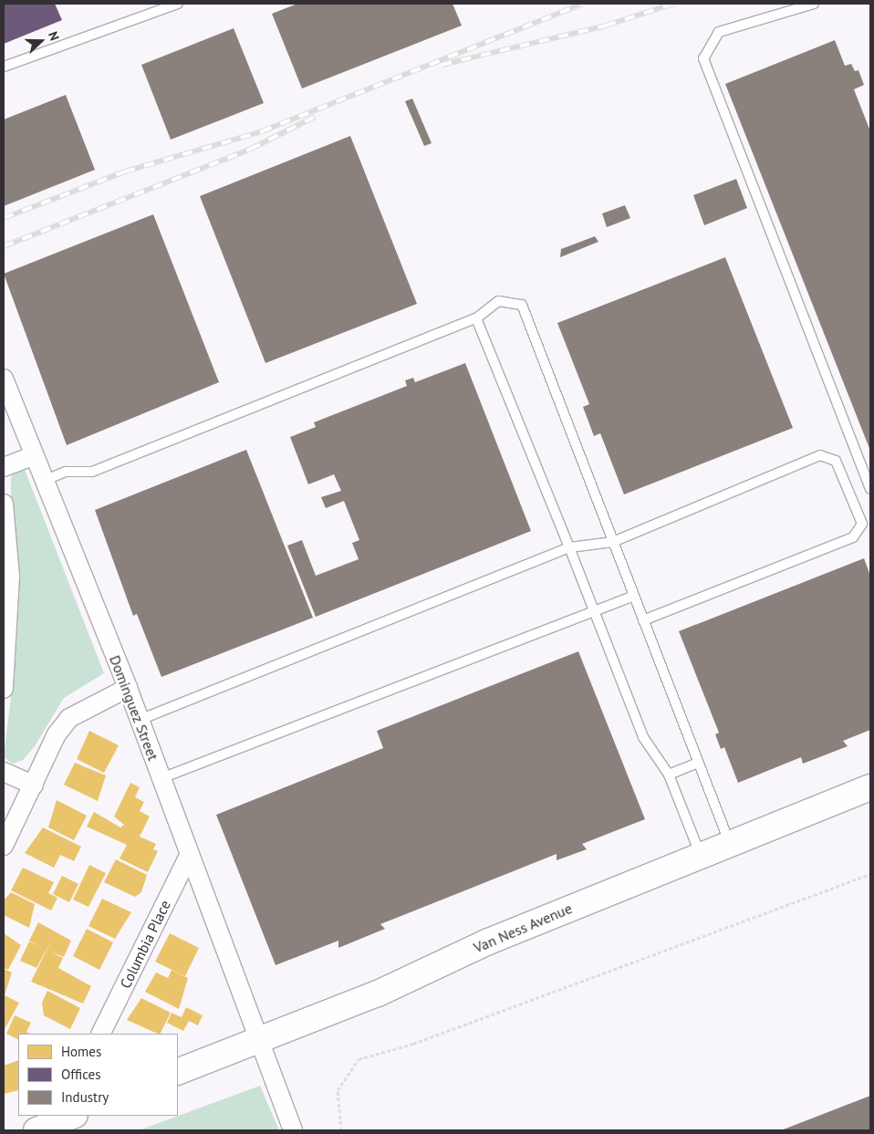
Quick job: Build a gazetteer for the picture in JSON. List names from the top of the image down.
{
  "streets": {
    "main road": ["Van Ness Avenue"],
    "street": ["Dominguez Street", "Columbia Place"]
  },
  "crossings": [
    ["Dominguez Street", "Van Ness Avenue"],
    ["Dominguez Street", "Columbia Place"]
  ],
  "legend": ["Homes", "Offices", "Industry"],
  "north": "right"
}
